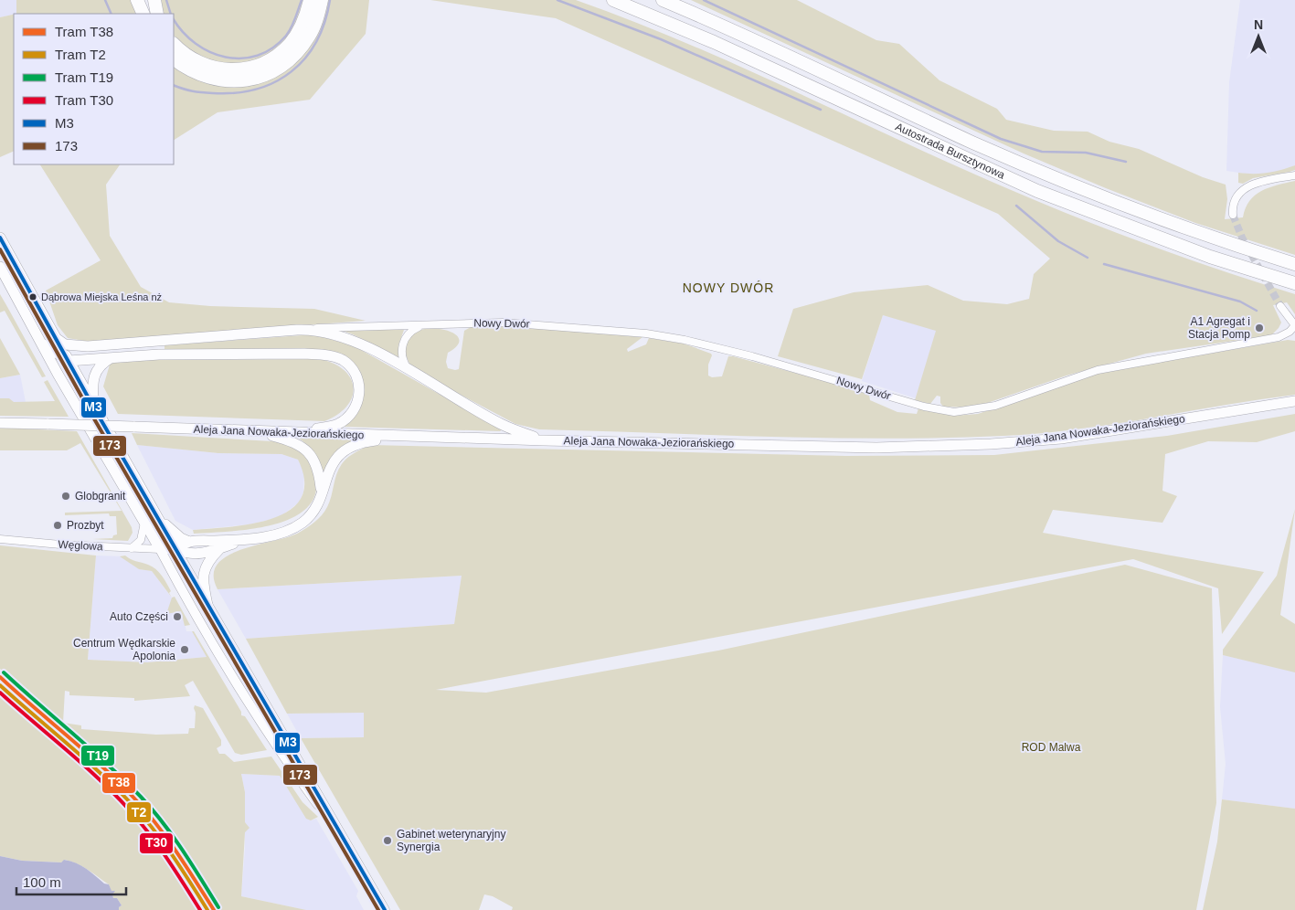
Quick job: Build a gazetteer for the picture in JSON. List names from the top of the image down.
{
  "streets": {
    "highway": ["Autostrada Bursztynowa"],
    "main road": ["Aleja Jana Nowaka-Jeziorańskiego"],
    "street": ["Nowy Dwór", "Węglowa"]
  },
  "districts": ["NOWY DWÓR"],
  "parks": ["ROD Malwa"],
  "places": [
    "Dąbrowa Miejska Leśna nż",
    "A1 Agregat i Stacja Pomp",
    "Globgranit",
    "Prozbyt",
    "Auto Części",
    "Centrum Wędkarskie Apolonia",
    "Gabinet weterynaryjny Synergia"
  ],
  "lines": [
    "transit line M3",
    "transit line 173",
    "tram line T19",
    "tram line T38",
    "tram line T2",
    "tram line T30"
  ],
  "legend": [
    "Tram T38",
    "Tram T2",
    "Tram T19",
    "Tram T30",
    "M3",
    "173"
  ],
  "scale_bar": "100 m",
  "north": "top"
}
